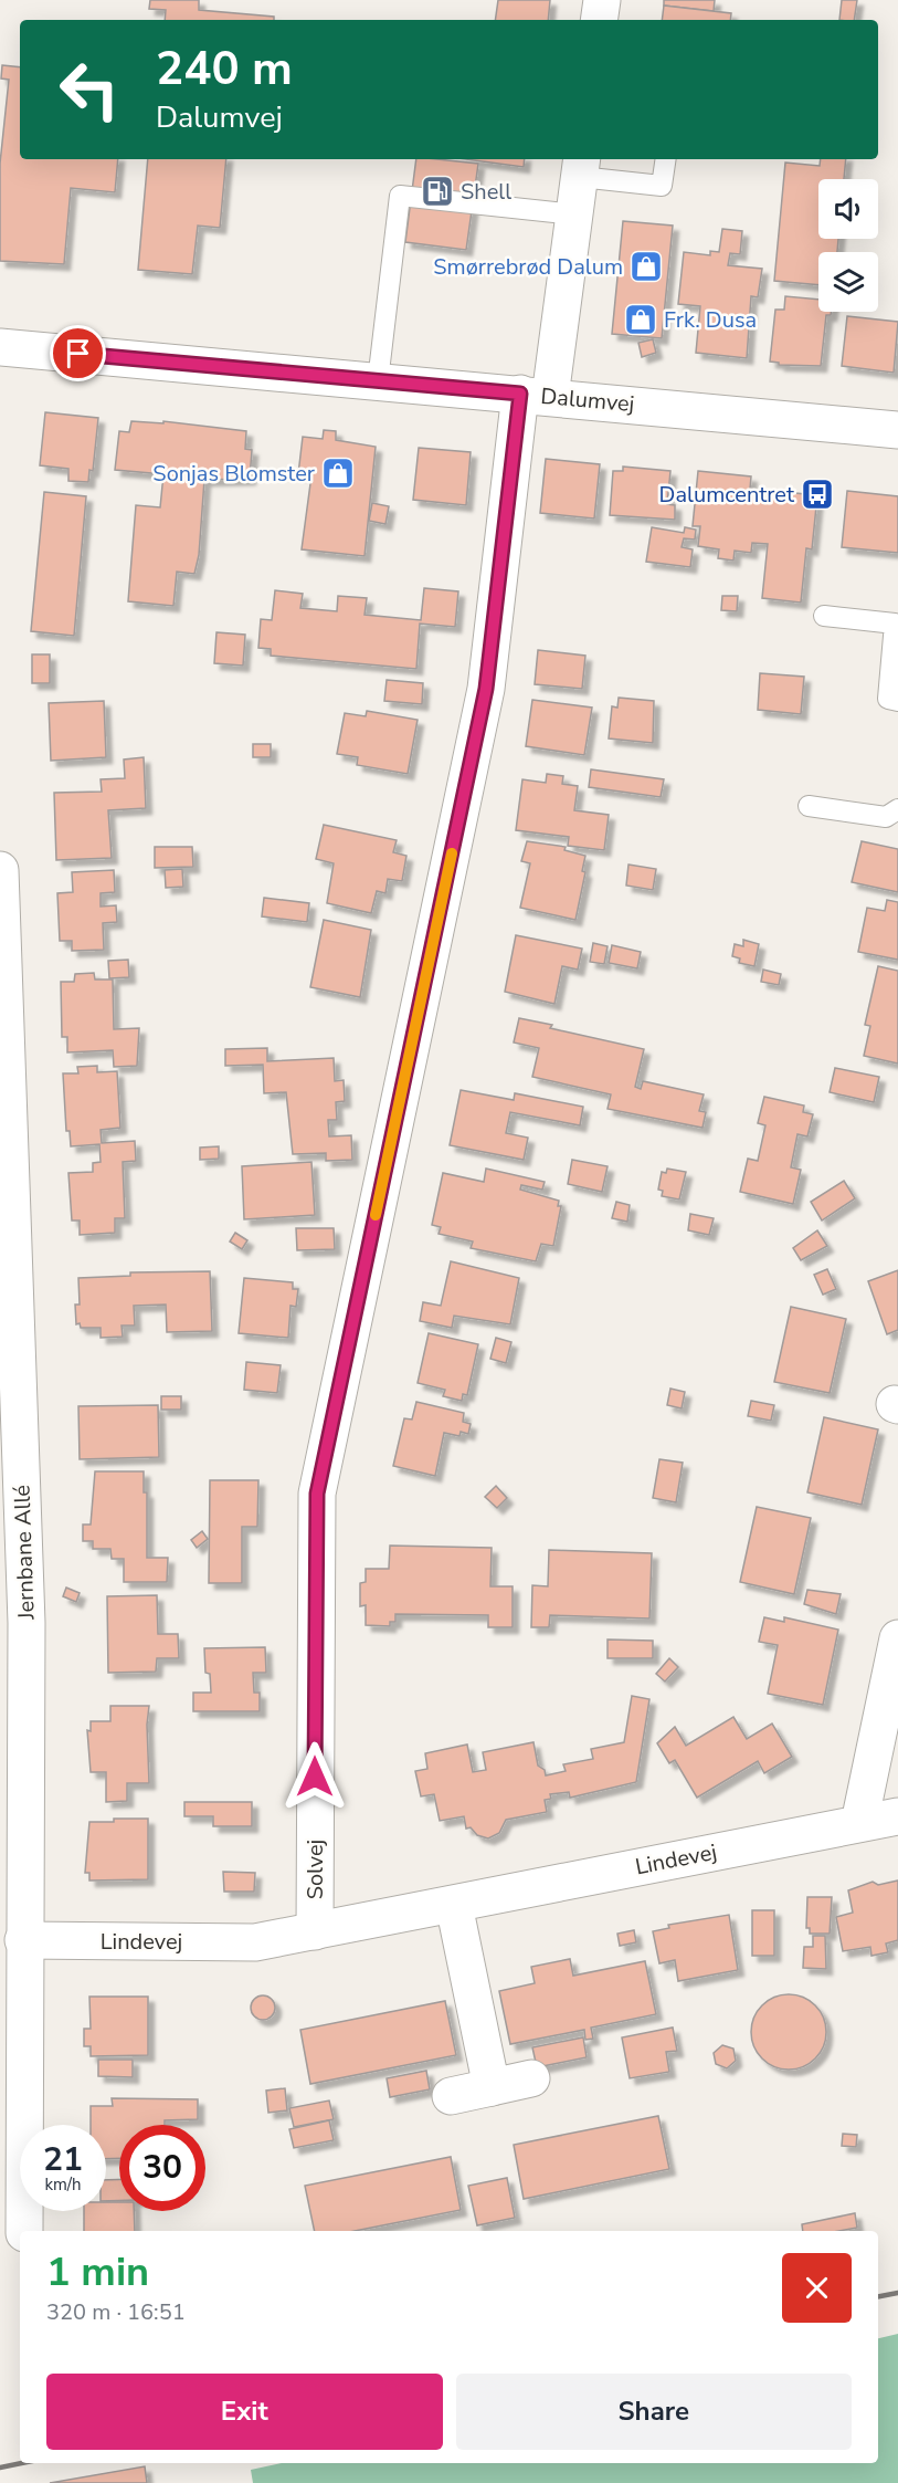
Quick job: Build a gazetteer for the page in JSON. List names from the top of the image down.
{
  "streets": {
    "street": [
      "Dalumvej",
      "Jernbane Allé",
      "Lindevej",
      "Solvej"
    ]
  },
  "crossings": [
    ["Dalumvej", "Solvej"],
    ["Jernbane Allé", "Lindevej"],
    ["Lindevej", "Solvej"]
  ],
  "places": {
    "fuel station": ["Shell"],
    "shop": ["Smørrebrød Dalum", "Frk. Dusa", "Sonjas Blomster"],
    "bus stop": ["Dalumcentret"]
  },
  "page": {
    "turn": ["240 m", "Dalumvej"],
    "speed": "21 km/h",
    "limit": "30",
    "heading": ["1 min", "320 m · 16:51"],
    "buttons": ["Exit", "Share"]
  }
}
